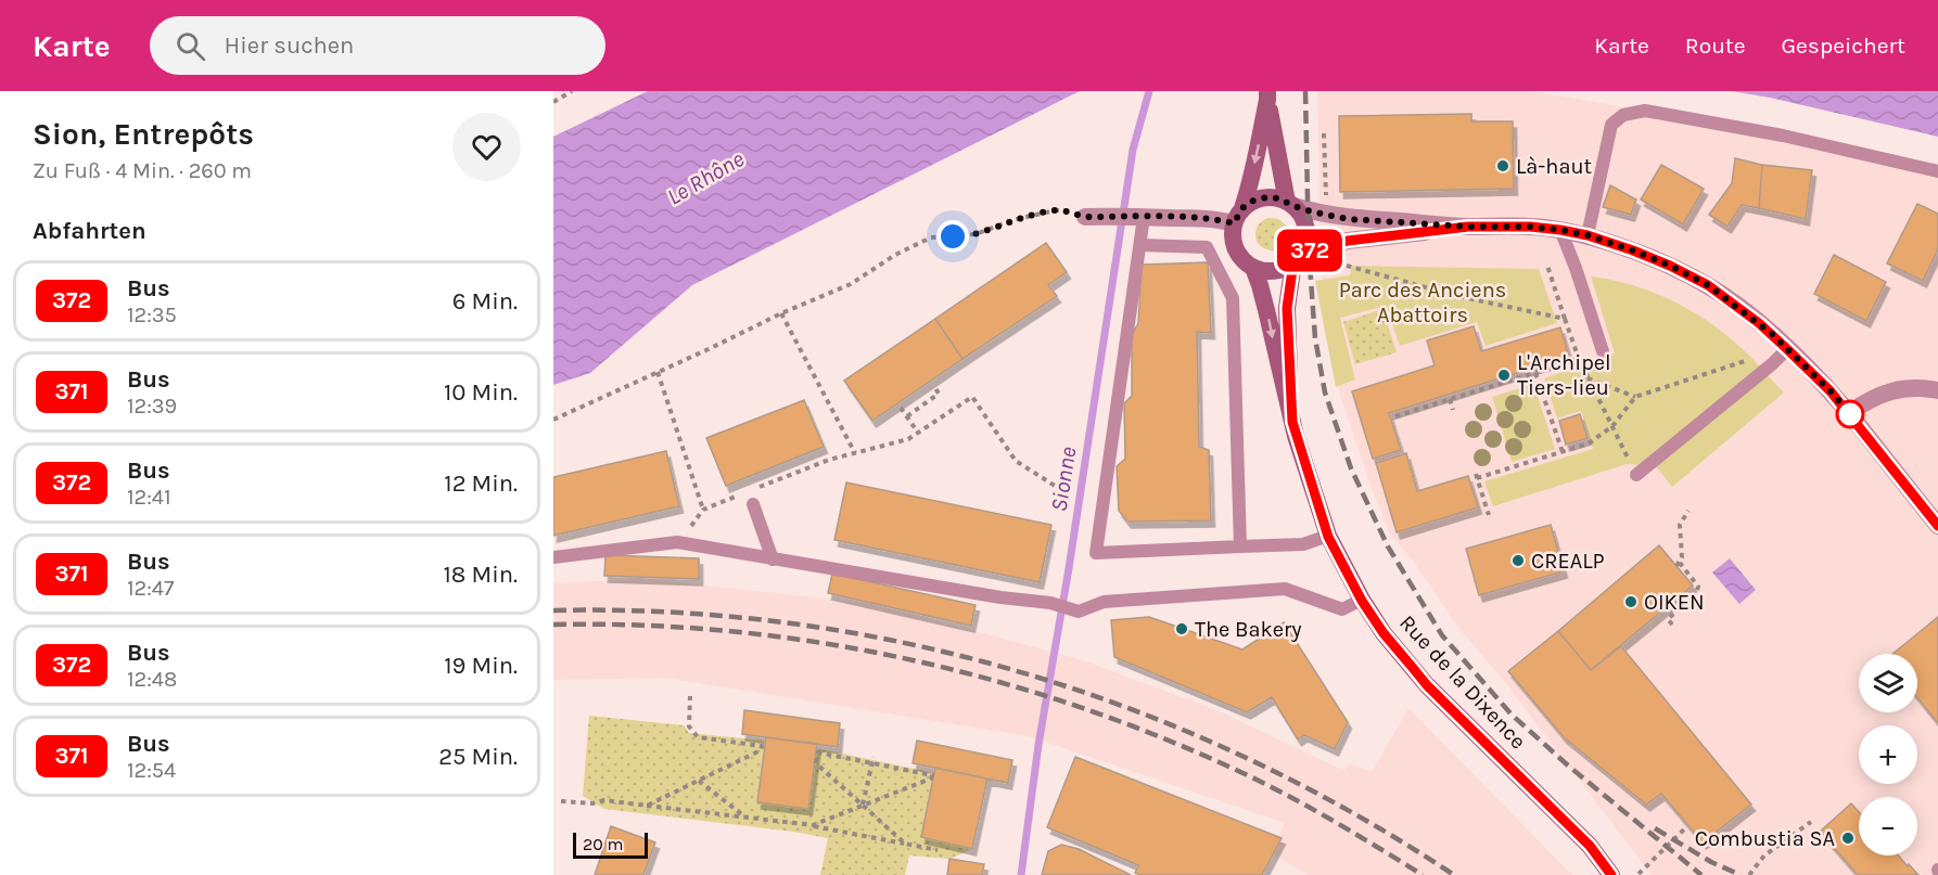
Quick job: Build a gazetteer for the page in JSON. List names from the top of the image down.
{
  "streets": {
    "main road": ["Rue de la Dixence"]
  },
  "water": ["Le Rhône", "Sionne"],
  "parks": ["Parc des Anciens Abattoirs"],
  "places": [
    "Là-haut",
    "L'Archipel Tiers-lieu",
    "CREALP",
    "OIKEN",
    "The Bakery",
    "Combustia SA"
  ],
  "lines": ["bus line 372"],
  "scale_bar": "20 m",
  "page": {
    "header": "Karte",
    "search": "Hier suchen",
    "nav": ["Karte", "Route", "Gespeichert"],
    "heading": [
      ["Sion, Entrepôts", "Zu Fuß · 4 Min. · 260 m"],
      "Abfahrten"
    ],
    "on_map": "372",
    "list": [
      {
        "mark": "372",
        "name": "Bus",
        "note": "12:35",
        "value": "6 Min."
      },
      {
        "mark": "371",
        "name": "Bus",
        "note": "12:39",
        "value": "10 Min."
      },
      {
        "mark": "372",
        "name": "Bus",
        "note": "12:41",
        "value": "12 Min."
      },
      {
        "mark": "371",
        "name": "Bus",
        "note": "12:47",
        "value": "18 Min."
      },
      {
        "mark": "372",
        "name": "Bus",
        "note": "12:48",
        "value": "19 Min."
      },
      {
        "mark": "371",
        "name": "Bus",
        "note": "12:54",
        "value": "25 Min."
      }
    ],
    "map_buttons": ["+", "−"],
    "scale": "20 m"
  }
}
